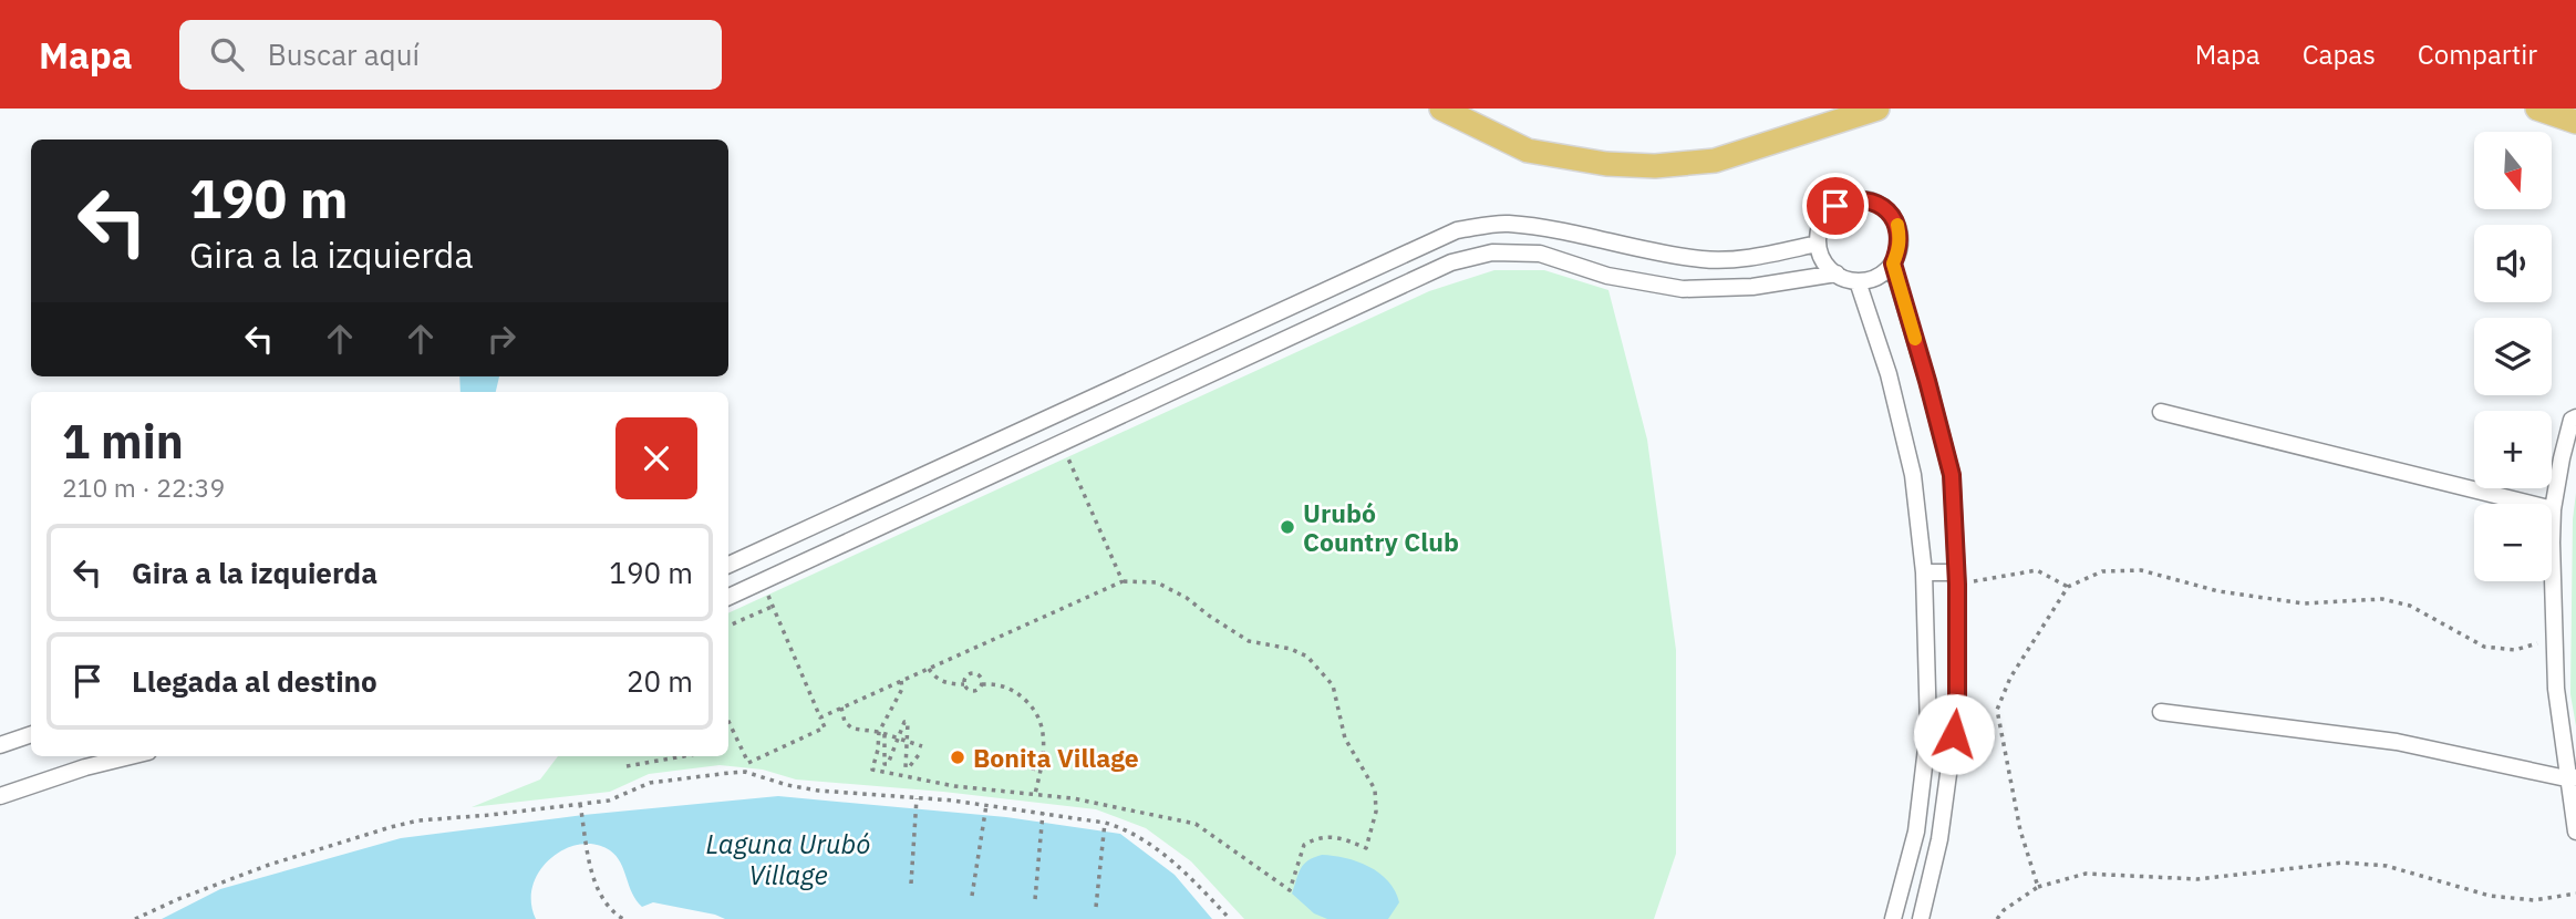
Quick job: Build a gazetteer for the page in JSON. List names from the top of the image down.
{
  "water": ["Laguna Urubó Village"],
  "places": ["Urubó Country Club", "Bonita Village"],
  "north": "bottom",
  "page": {
    "header": "Mapa",
    "search": "Buscar aquí",
    "nav": ["Mapa", "Capas", "Compartir"],
    "map_buttons": ["+", "−"],
    "turn": ["190 m", "Gira a la izquierda"],
    "heading": ["1 min", "210 m · 22:39"],
    "list": [
      {
        "name": "Gira a la izquierda",
        "value": "190 m"
      },
      {
        "name": "Llegada al destino",
        "value": "20 m"
      }
    ]
  }
}
